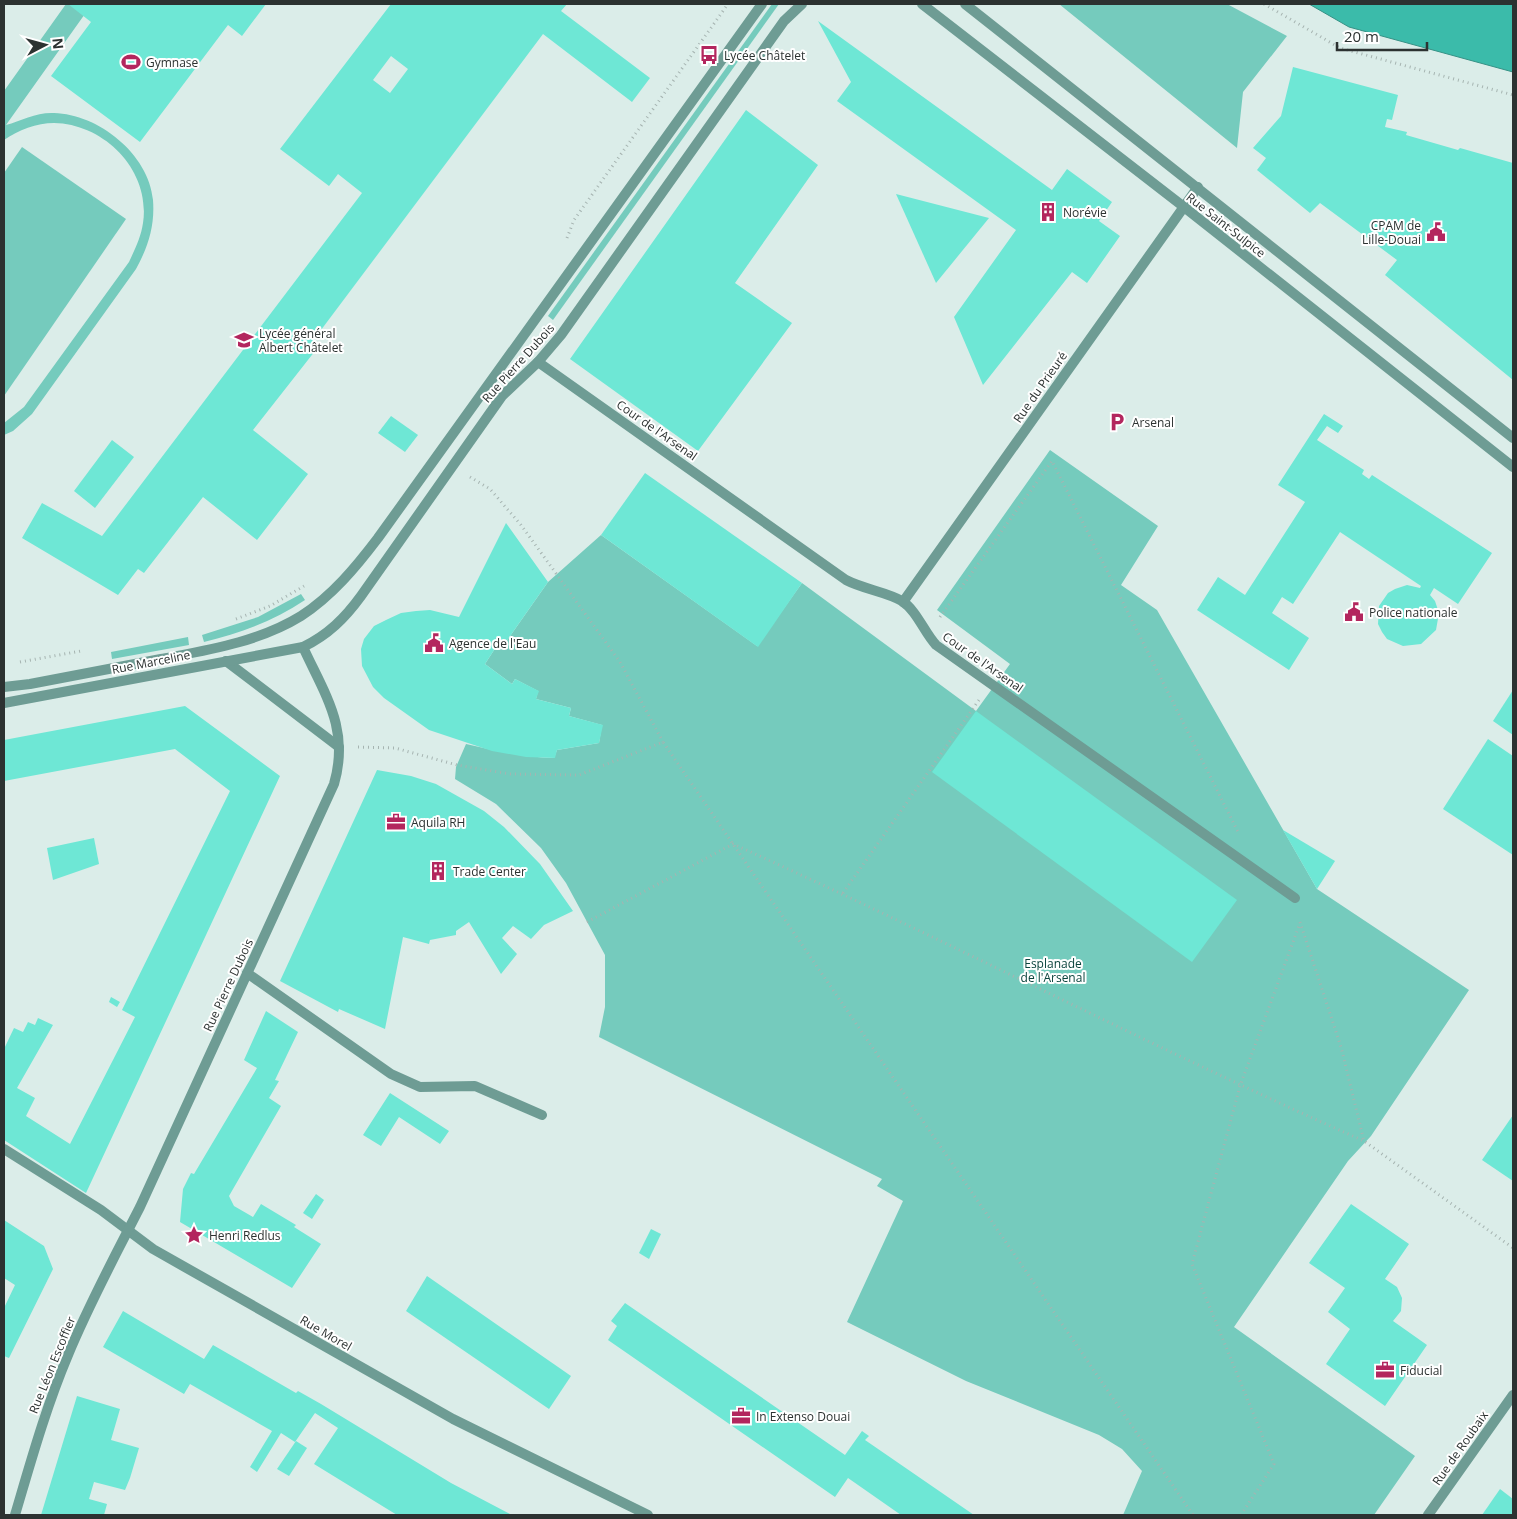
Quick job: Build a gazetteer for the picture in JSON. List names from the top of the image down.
{
  "streets": {
    "street": [
      "Rue Saint-Sulpice",
      "Rue Pierre Dubois",
      "Rue du Prieuré",
      "Cour de l'Arsenal",
      "Rue Marceline",
      "Rue Morel",
      "Rue Léon Escoffier",
      "Rue de Roubaix"
    ]
  },
  "crossings": [
    ["Rue Saint-Sulpice", "Rue du Prieuré"],
    ["Rue Pierre Dubois", "Cour de l'Arsenal"],
    ["Rue Pierre Dubois", "Rue Marceline"],
    ["Rue Pierre Dubois", "Rue Morel"],
    ["Rue Pierre Dubois", "Rue Léon Escoffier"],
    ["Rue du Prieuré", "Cour de l'Arsenal"],
    ["Rue Morel", "Rue Léon Escoffier"]
  ],
  "parks": ["Esplanade de l'Arsenal"],
  "places": {
    "bus stop": ["Lycée Châtelet"],
    "sports": ["Gymnase"],
    "building": ["Norévie", "Trade Center"],
    "public building": ["CPAM de Lille-Douai", "Police nationale", "Agence de l'Eau"],
    "school or university": ["Lycée général Albert Châtelet"],
    "parking": ["Arsenal"],
    "office": ["Aquila RH", "Fiducial", "In Extenso Douai"],
    "place": ["Henri Redlus"]
  },
  "scale_bar": "20 m",
  "north": "right"
}
